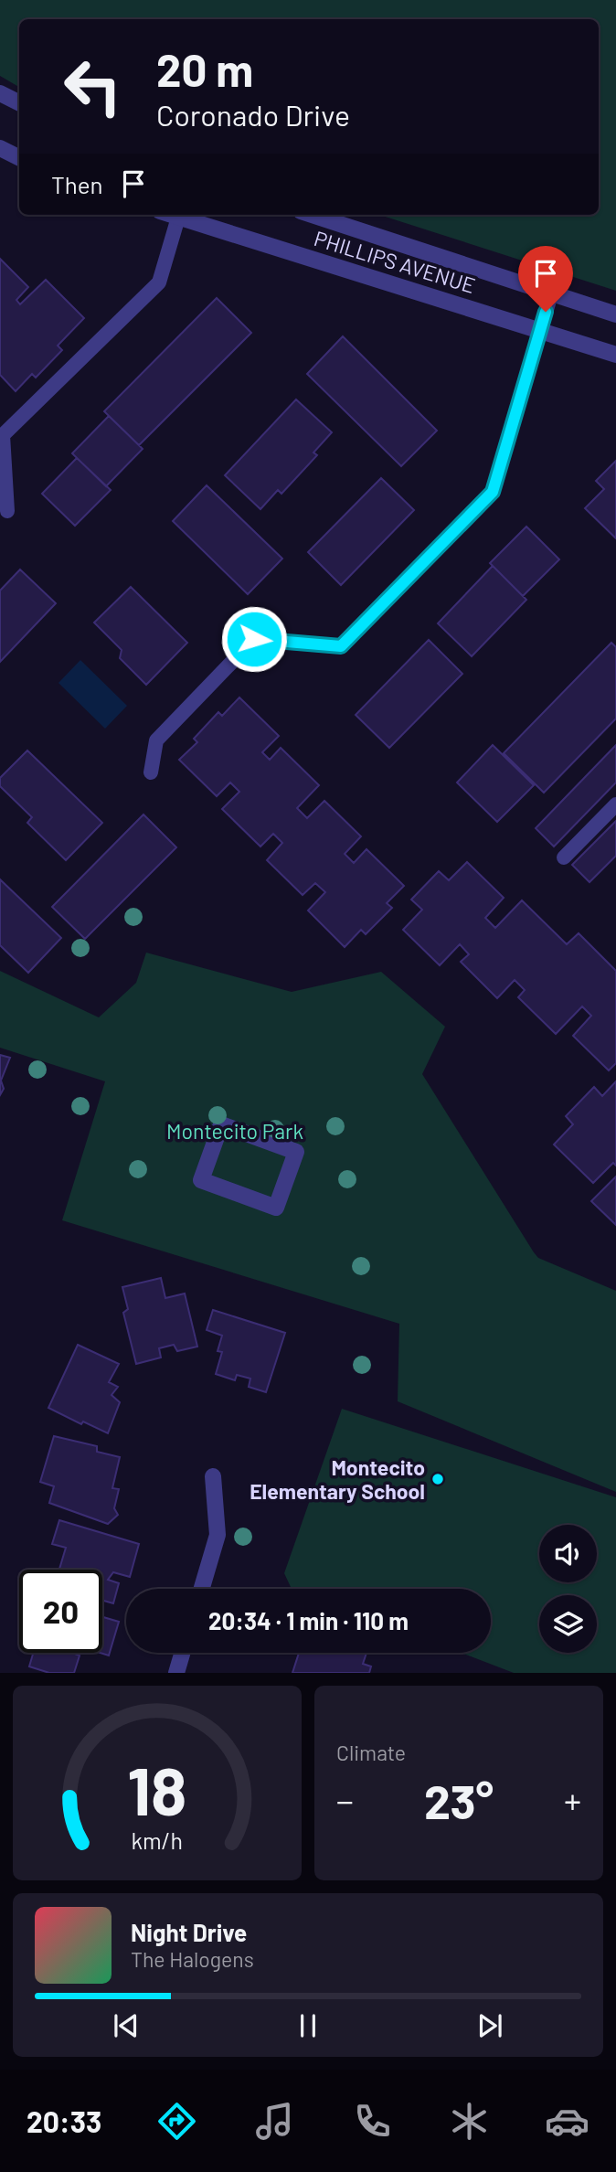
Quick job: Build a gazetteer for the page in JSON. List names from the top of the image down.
{
  "streets": {
    "street": ["PHILLIPS AVENUE"]
  },
  "parks": ["Montecito Park"],
  "places": ["Montecito Elementary School"],
  "page": {
    "turn": ["20 m", "Coronado Drive"],
    "then": "Then",
    "limit": "20",
    "trip": "20:34 · 1 min · 110 m",
    "tile": "Climate",
    "heat": ["−", "23°", "+"],
    "song": ["Night Drive", "The Halogens"],
    "tabs": "20:33",
    "gauge": ["18", "km/h"]
  }
}
